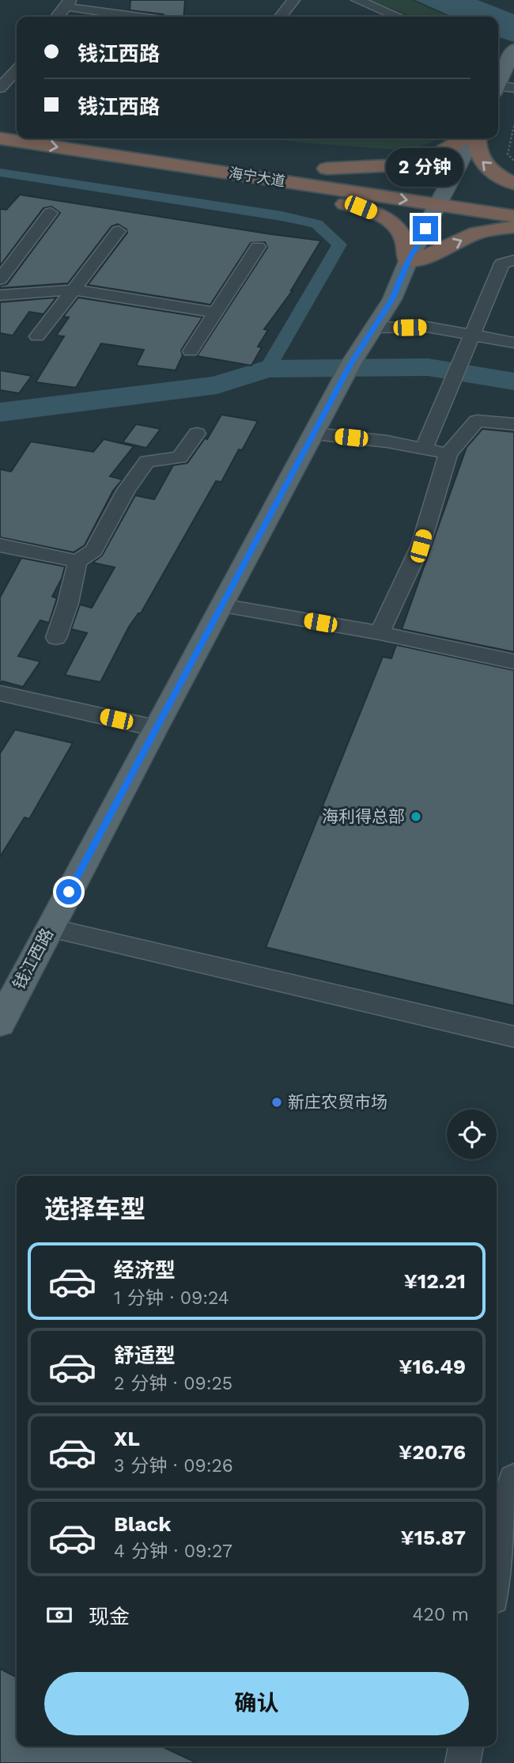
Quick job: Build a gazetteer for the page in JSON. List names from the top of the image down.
{
  "streets": {
    "highway": ["海宁大道"],
    "main road": ["钱江西路"]
  },
  "crossings": [
    ["海宁大道", "钱江西路"]
  ],
  "places": ["海利得总部", "新庄农贸市场"],
  "page": {
    "banner": ["钱江西路", "钱江西路"],
    "bubble": "2 分钟",
    "heading": "选择车型",
    "list": [
      {
        "name": "经济型",
        "note": "1 分钟 · 09:24",
        "value": "¥12.21"
      },
      {
        "name": "舒适型",
        "note": "2 分钟 · 09:25",
        "value": "¥16.49"
      },
      {
        "name": "XL",
        "note": "3 分钟 · 09:26",
        "value": "¥20.76"
      },
      {
        "name": "Black",
        "note": "4 分钟 · 09:27",
        "value": "¥15.87"
      }
    ],
    "pay": ["现金", "420 m"],
    "buttons": "确认"
  }
}
